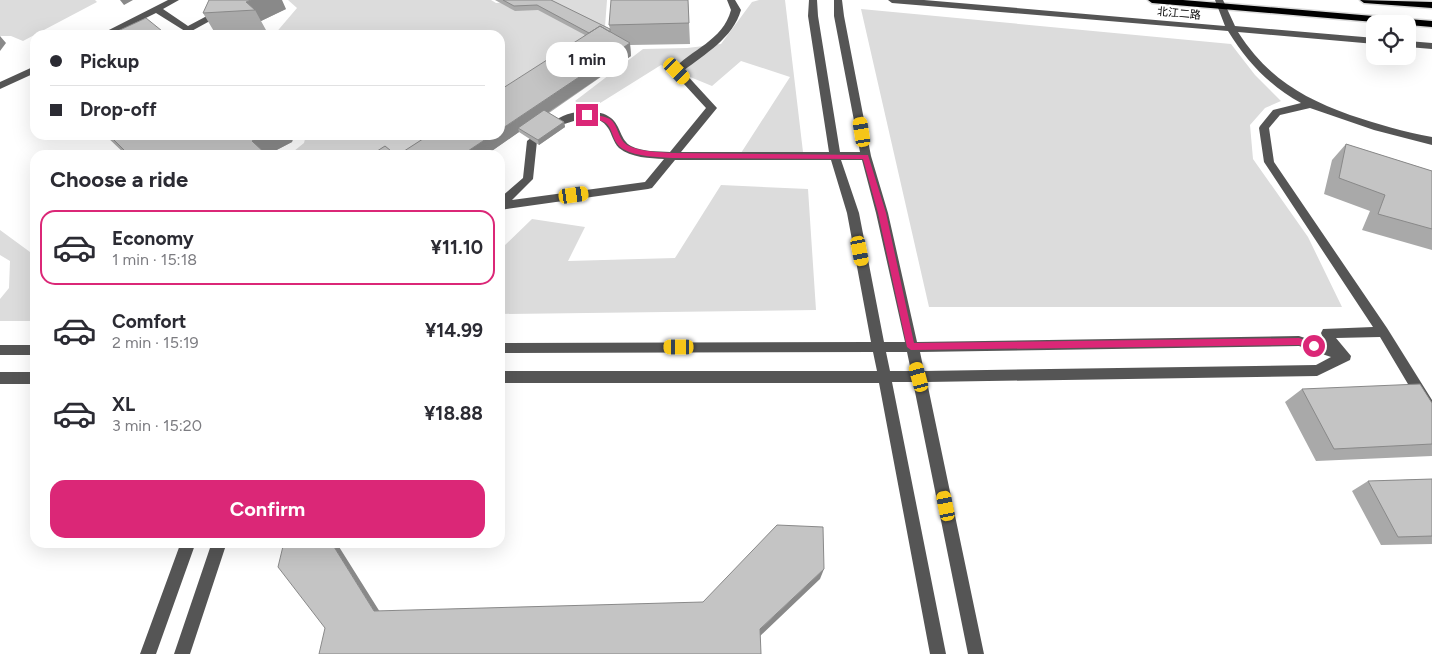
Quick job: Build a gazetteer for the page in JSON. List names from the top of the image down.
{
  "streets": {
    "main road": ["北江二路"]
  },
  "page": {
    "banner": ["Pickup", "Drop-off"],
    "bubble": "1 min",
    "heading": "Choose a ride",
    "list": [
      {
        "name": "Economy",
        "note": "1 min · 15:18",
        "value": "¥11.10"
      },
      {
        "name": "Comfort",
        "note": "2 min · 15:19",
        "value": "¥14.99"
      },
      {
        "name": "XL",
        "note": "3 min · 15:20",
        "value": "¥18.88"
      }
    ],
    "buttons": "Confirm"
  }
}
